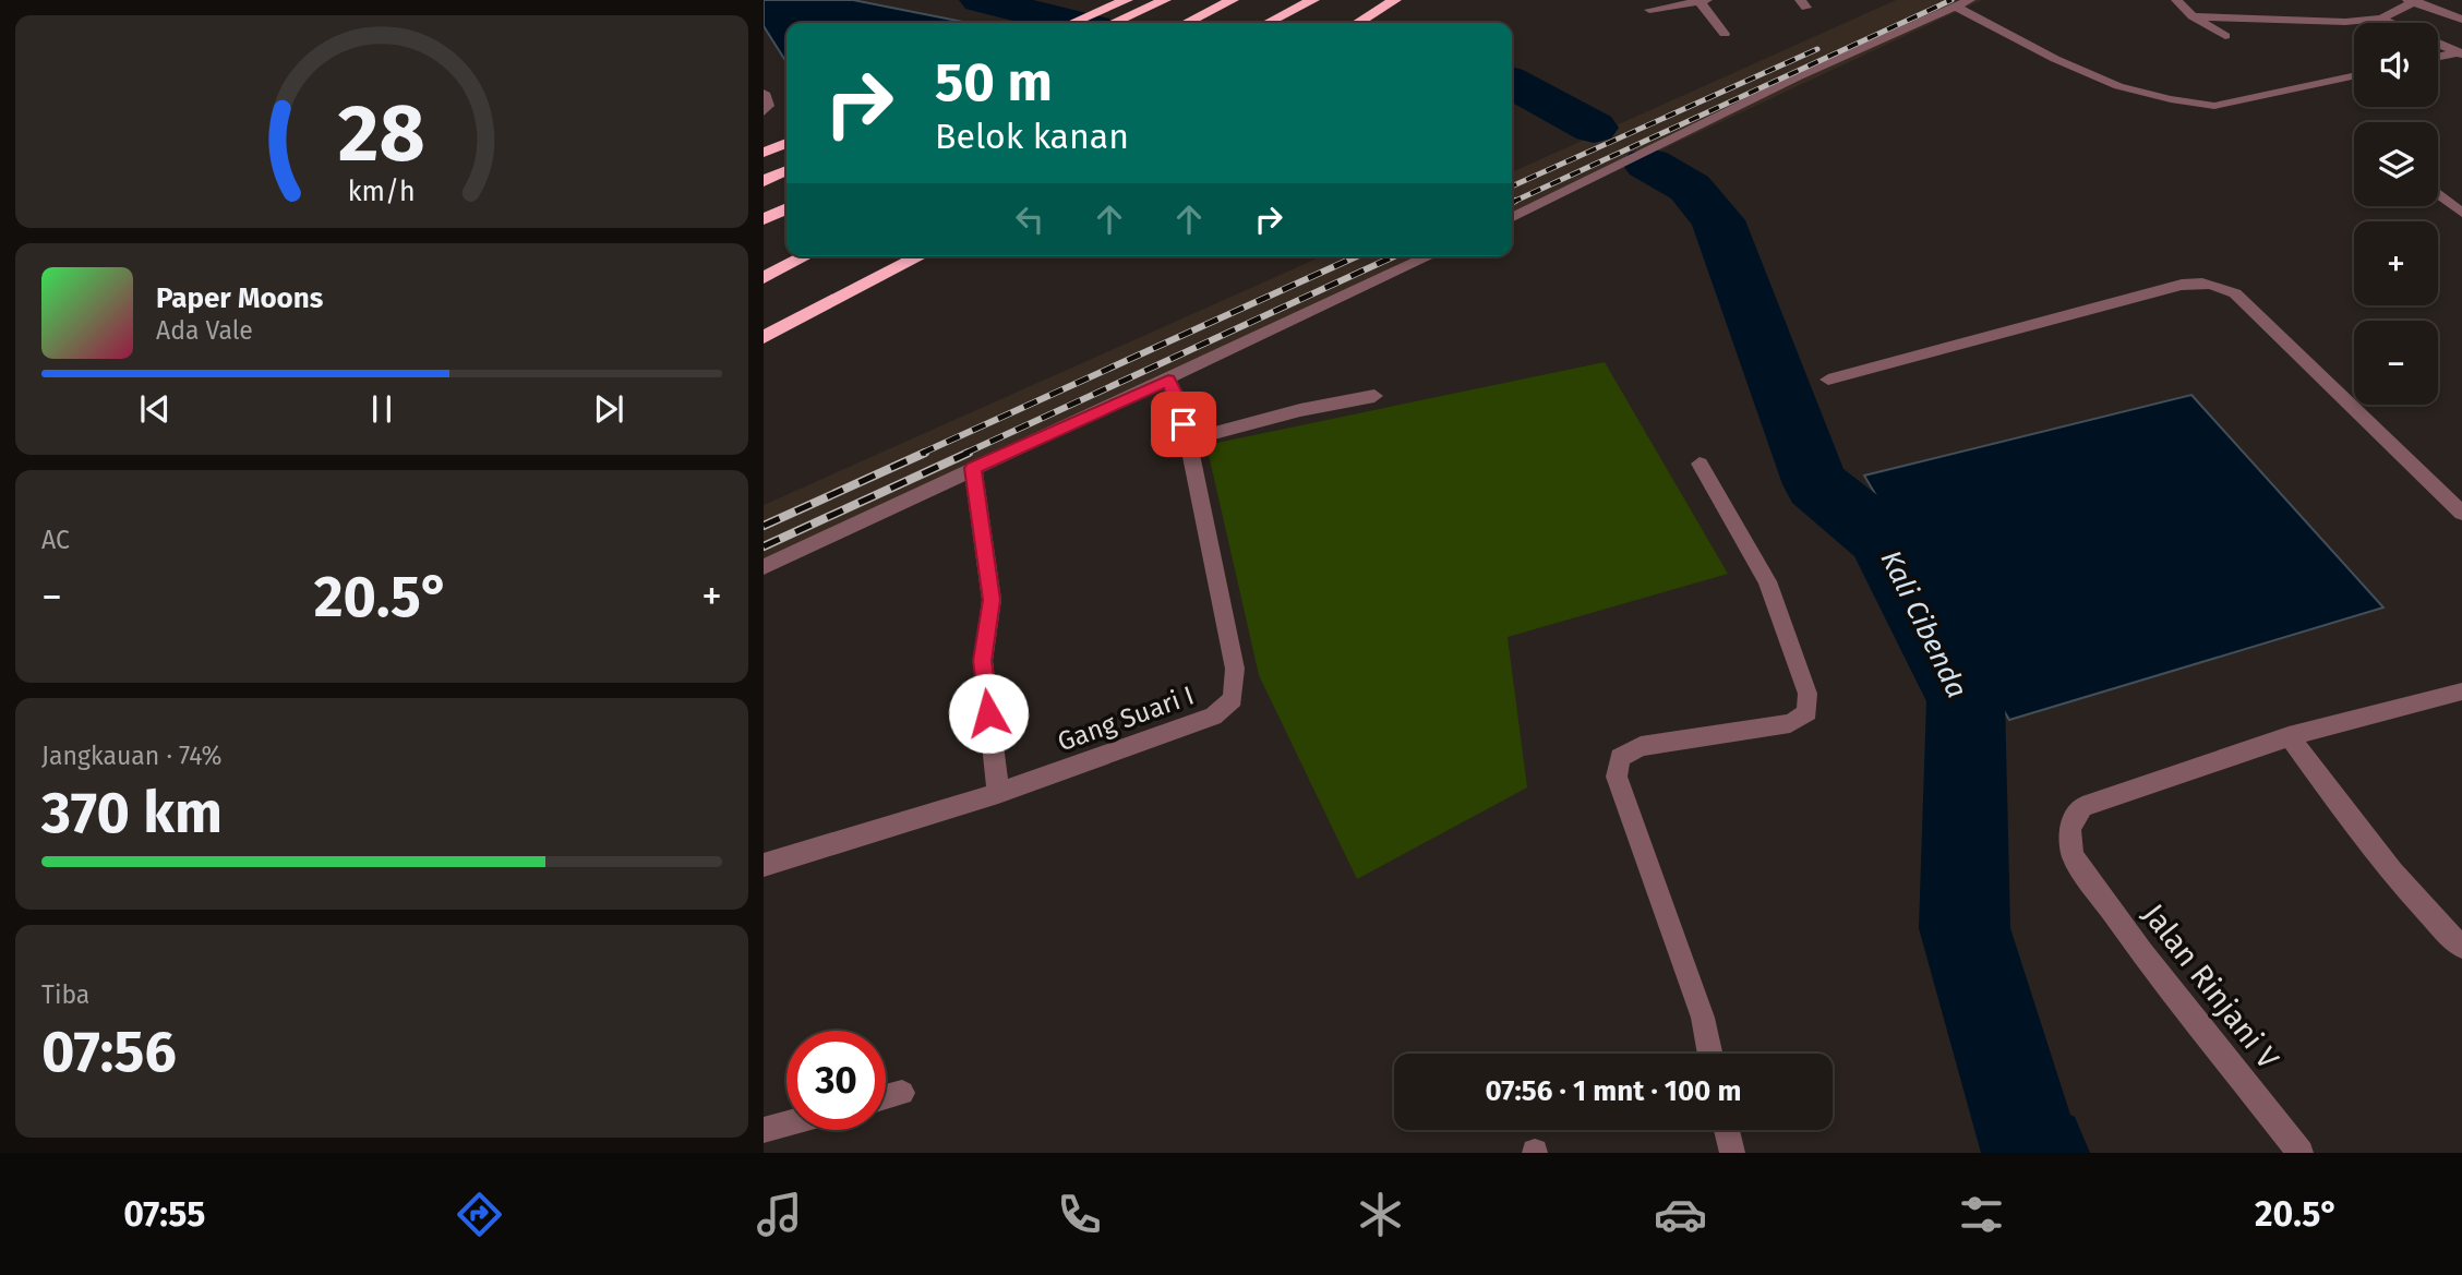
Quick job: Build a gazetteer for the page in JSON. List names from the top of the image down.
{
  "streets": {
    "street": ["Gang Suari I", "Jalan Rinjani V"]
  },
  "water": ["Kali Cibenda"],
  "page": {
    "map_buttons": ["+", "−"],
    "turn": ["50 m", "Belok kanan"],
    "song": ["Paper Moons", "Ada Vale"],
    "tile": [
      "AC",
      ["Jangkauan · 74%", "370 km"],
      ["Tiba", "07:56"]
    ],
    "heat": ["−", "20.5°", "+"],
    "limit": "30",
    "trip": "07:56 · 1 mnt · 100 m",
    "tabs": ["07:55", "20.5°"],
    "gauge": ["28", "km/h"]
  }
}
